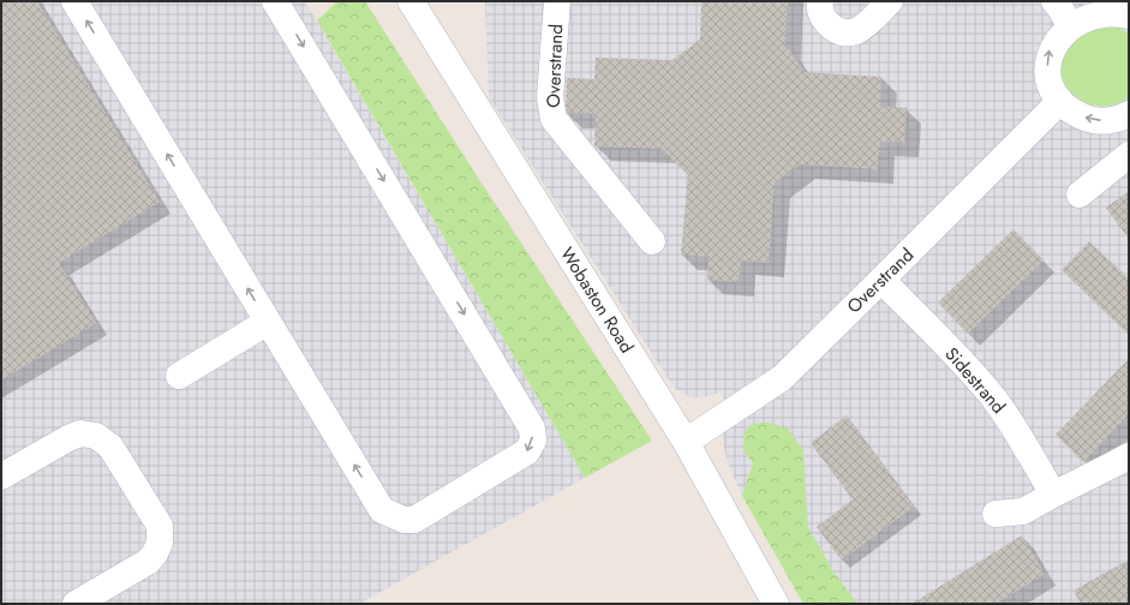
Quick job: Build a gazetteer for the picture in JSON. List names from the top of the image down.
{
  "streets": {
    "street": ["Overstrand", "Wobaston Road", "Sidestrand"]
  },
  "crossings": [
    ["Overstrand", "Wobaston Road"],
    ["Overstrand", "Sidestrand"]
  ]
}
